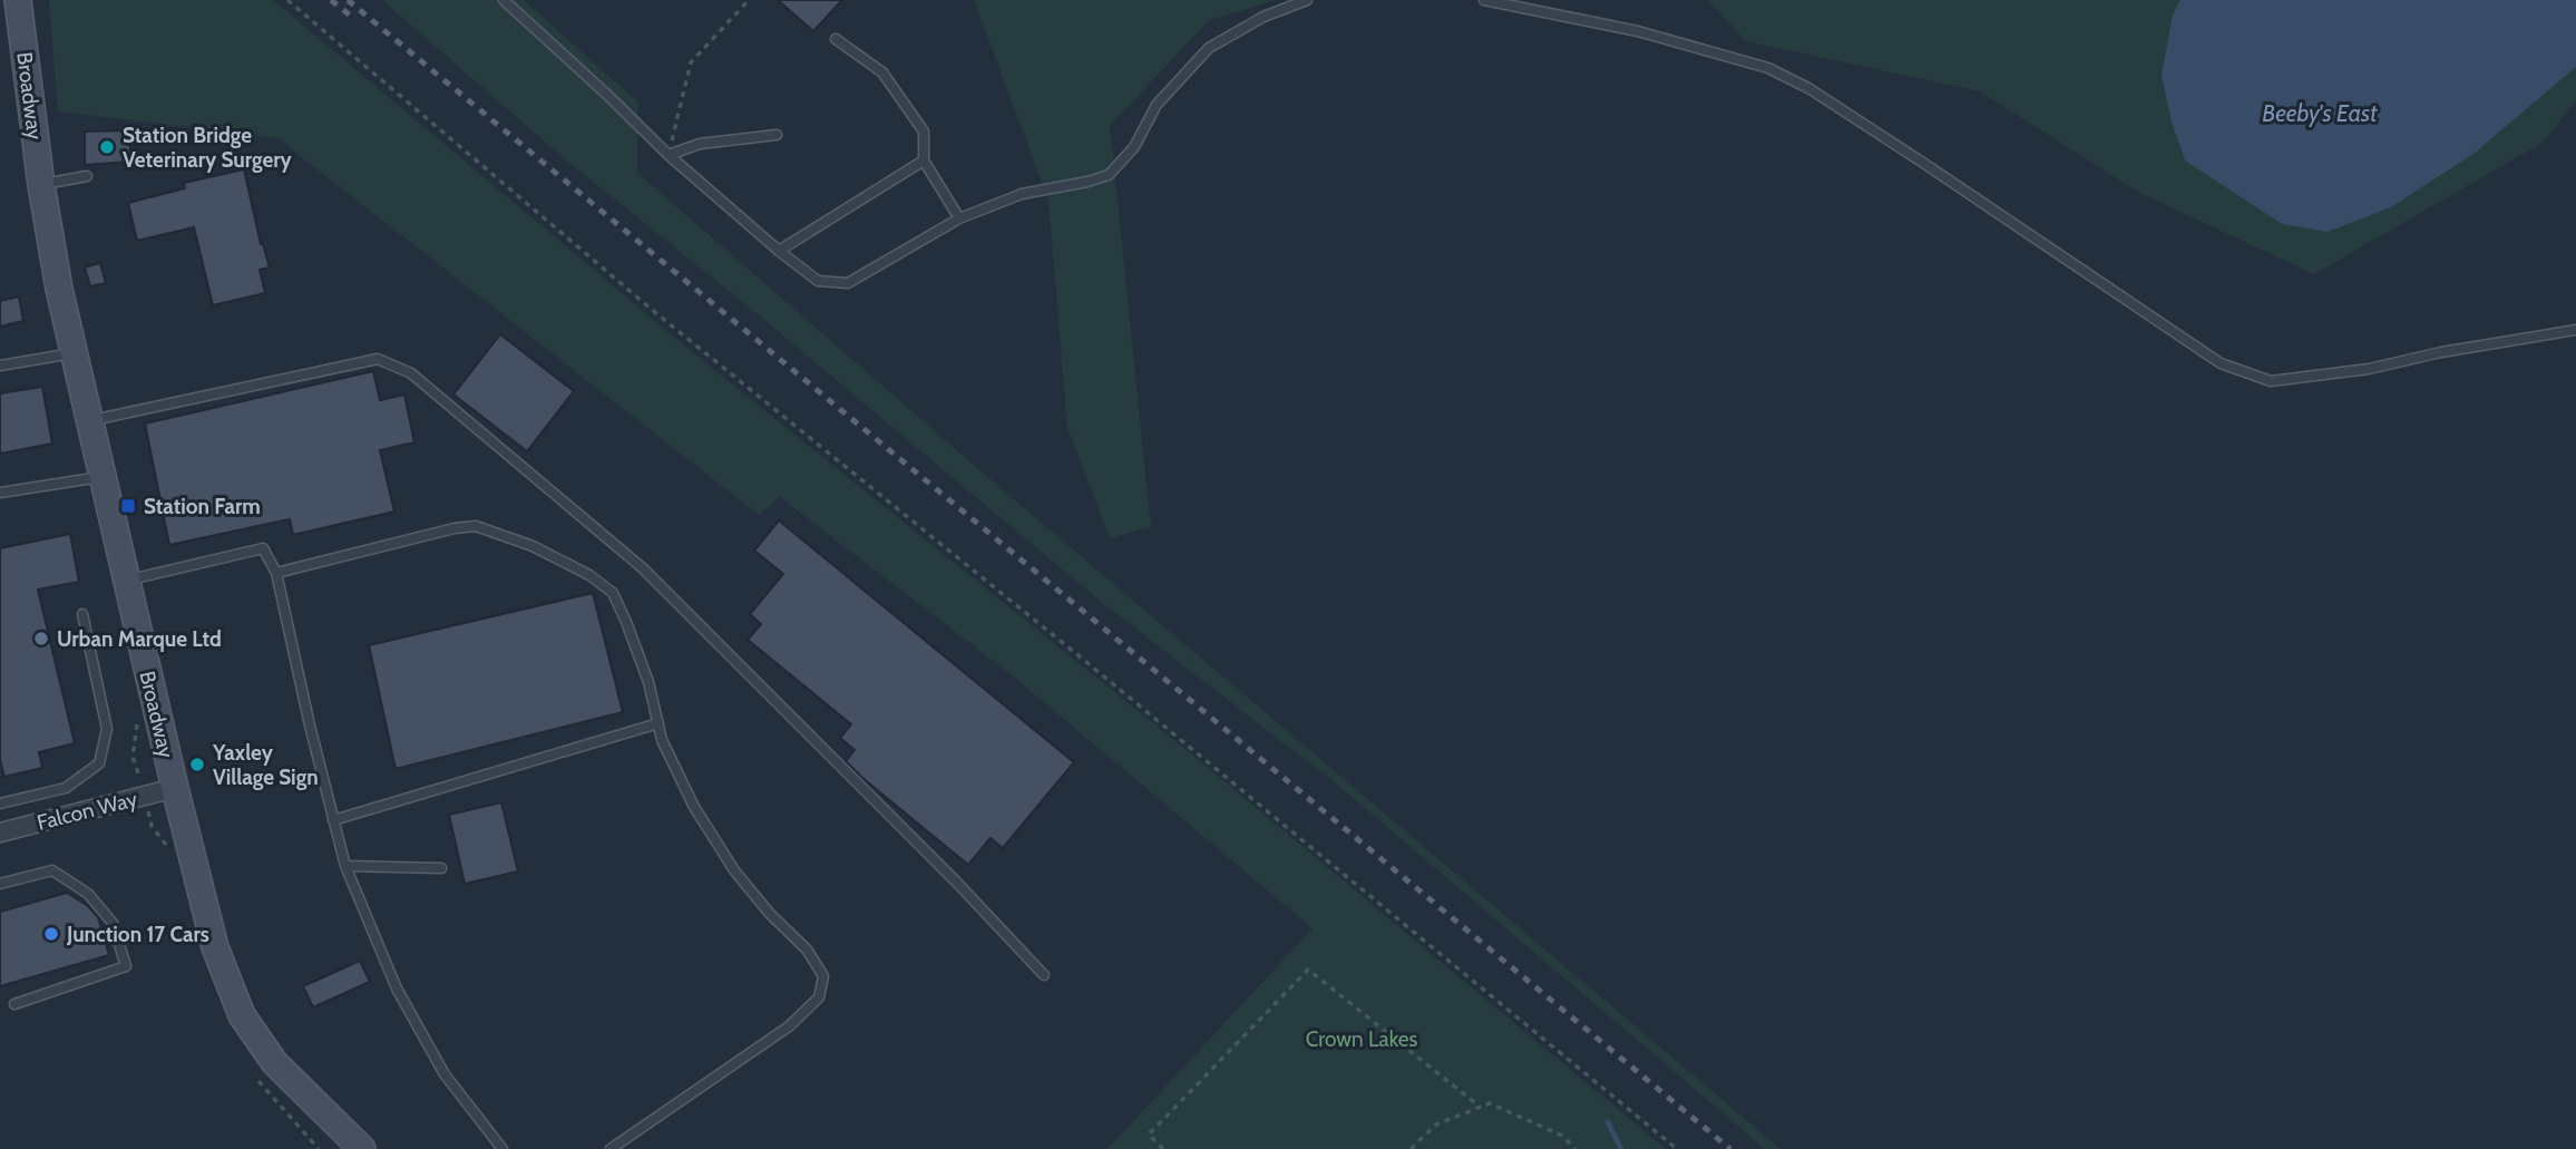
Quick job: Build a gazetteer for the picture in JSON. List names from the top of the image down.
{
  "streets": {
    "main road": ["Broadway"],
    "street": ["Falcon Way"]
  },
  "crossings": [
    ["Broadway", "Falcon Way"]
  ],
  "water": ["Beeby's East"],
  "parks": ["Crown Lakes"],
  "places": {
    "other": [
      "Station Bridge Veterinary Surgery",
      "Urban Marque Ltd",
      "Yaxley Village Sign",
      "Junction 17 Cars"
    ],
    "transit": ["Station Farm"]
  }
}
